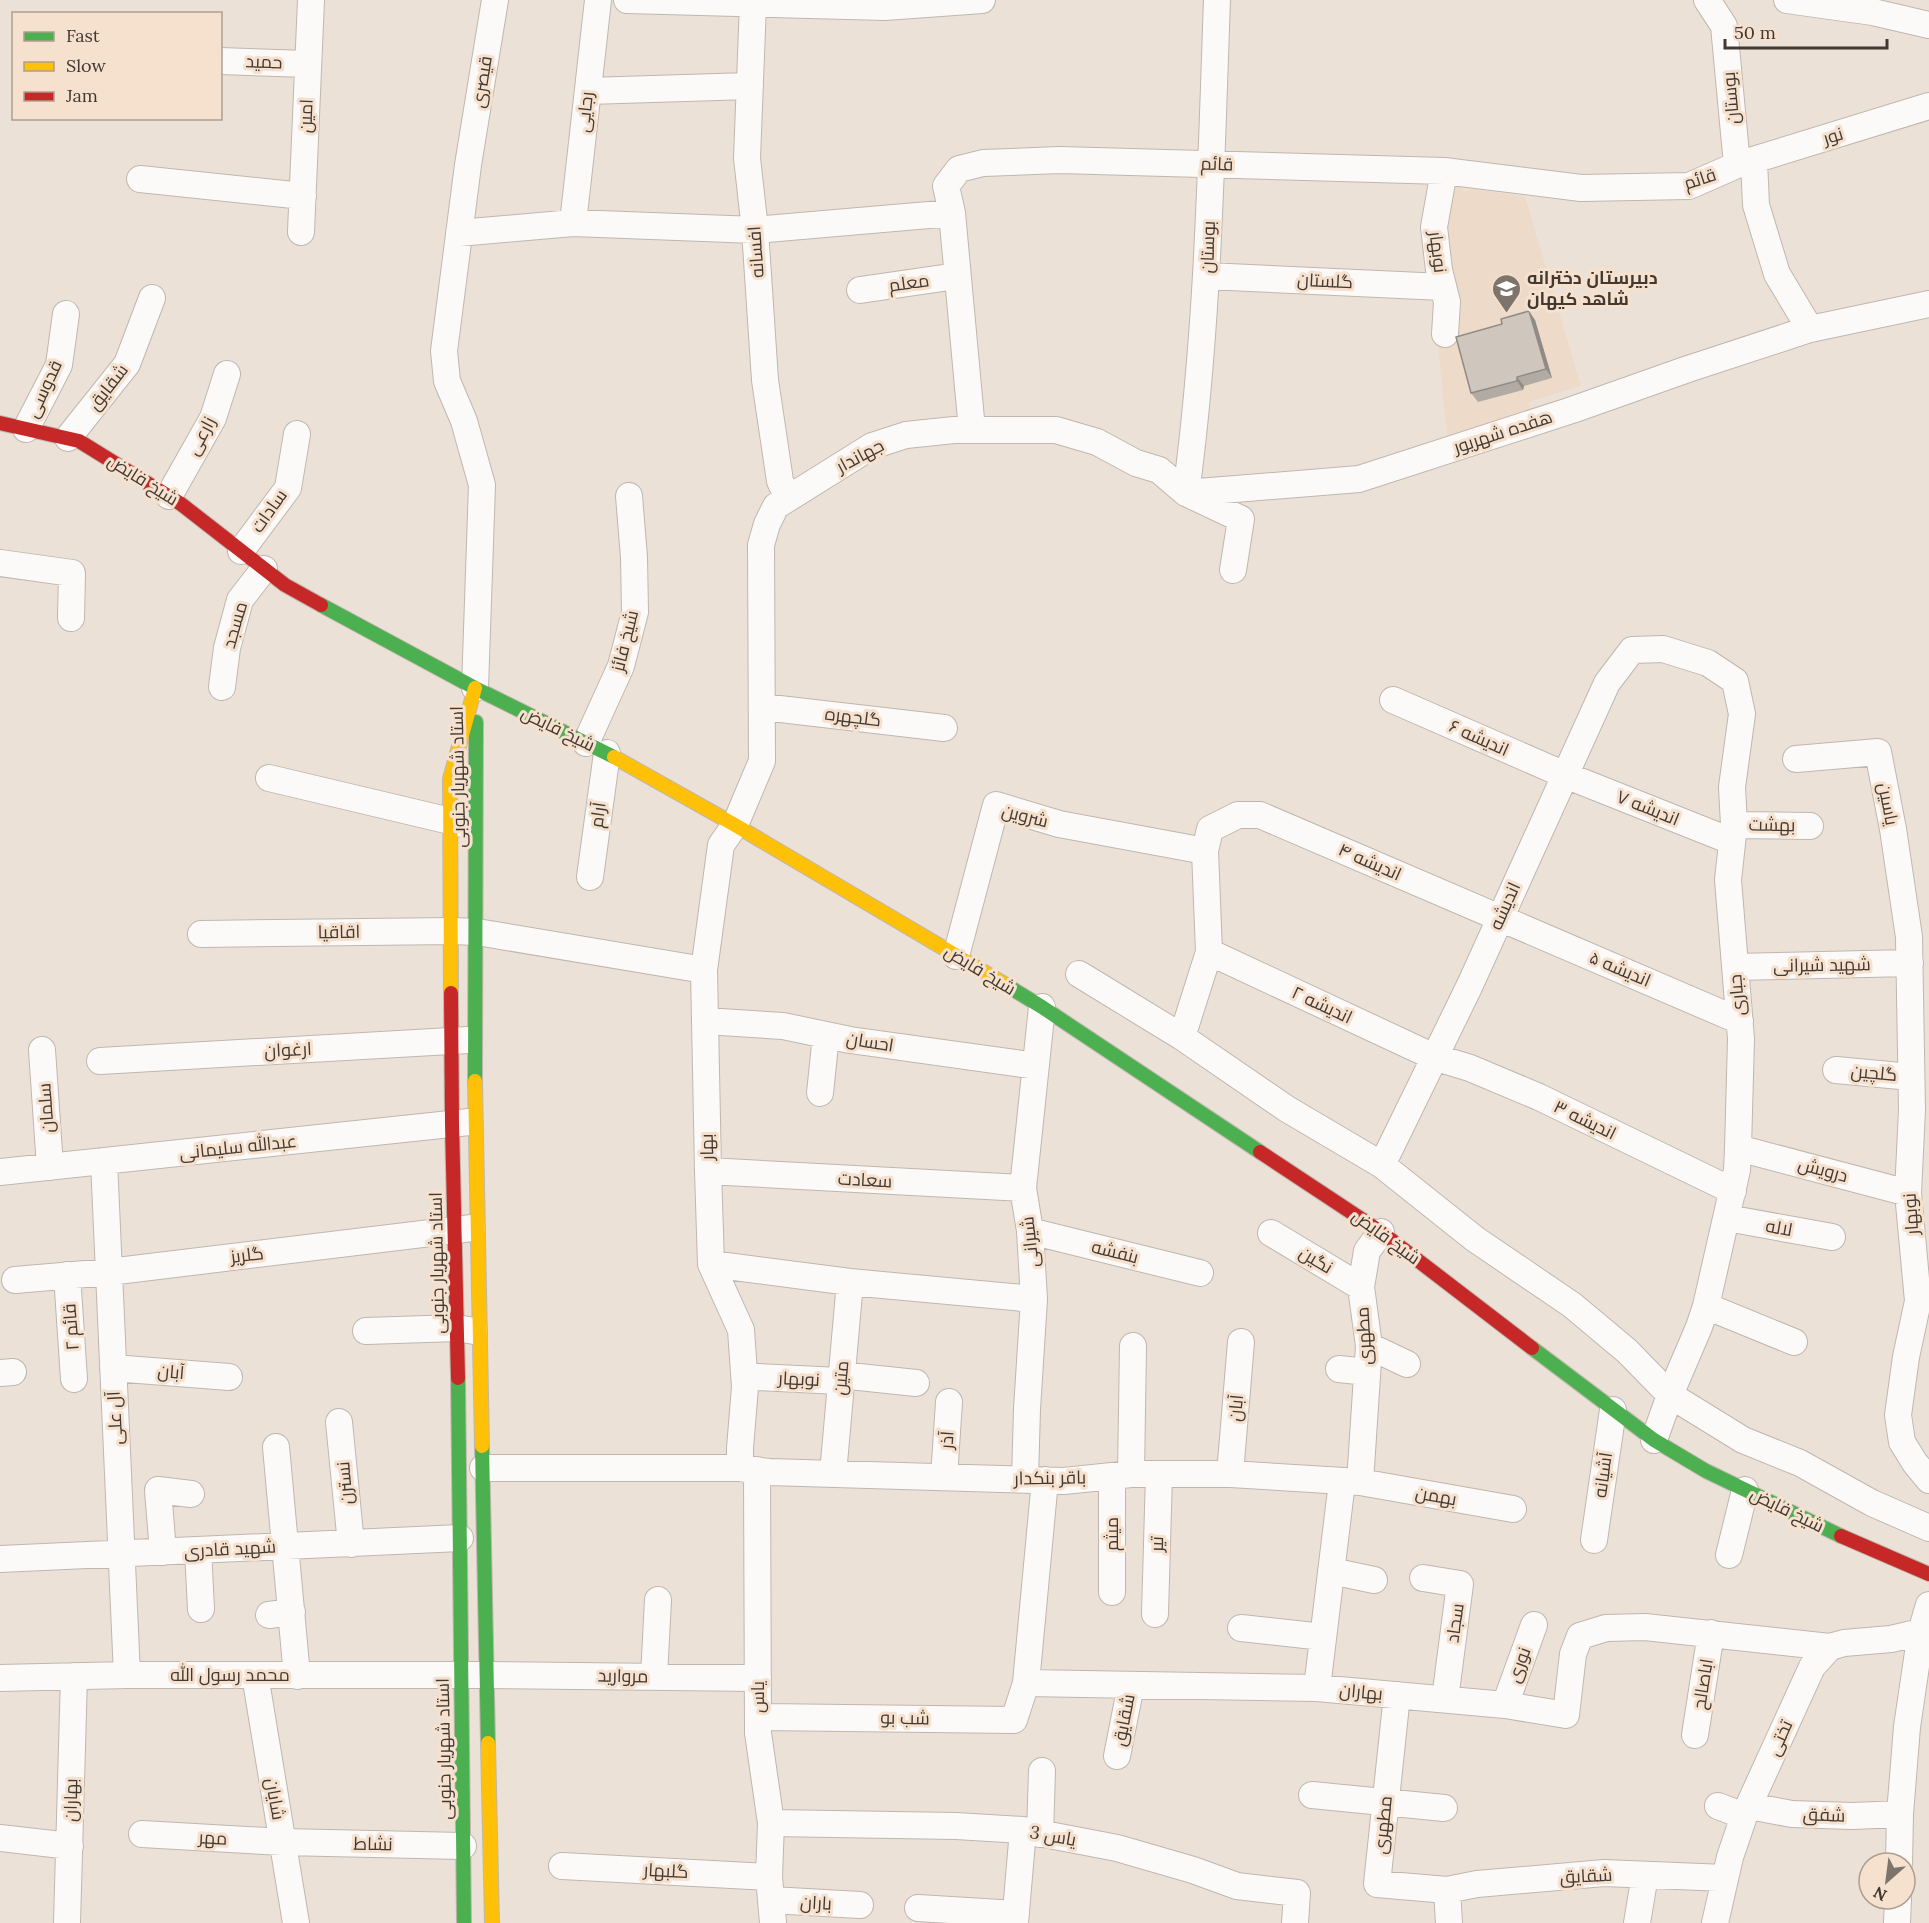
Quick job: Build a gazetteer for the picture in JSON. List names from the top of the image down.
{
  "streets": {
    "street": [
      "حمید",
      "قیصری",
      "بوستان",
      "رجایی",
      "امین",
      "نور",
      "قائم",
      "افسانه",
      "نوبهار",
      "گلستان",
      "معلم",
      "شقایق",
      "قدوسی",
      "هفده شهریور",
      "زارعی",
      "جهاندار",
      "شیخ فایض",
      "سادات",
      "مسجد",
      "شیخ فائز",
      "گلچهره",
      "اندیشه ۶",
      "استاد شهریار جنوبی",
      "یاسین",
      "اندیشه ۷",
      "آرام",
      "شروین",
      "بهشت",
      "اندیشه ۴",
      "اندیشه",
      "اقاقیا",
      "شهید شیرانی",
      "اندیشه ۵",
      "جباری",
      "اندیشه ۲",
      "احسان",
      "ارغوان",
      "گلچین",
      "سلمان",
      "اندیشه ۳",
      "عبدالله سلیمانی",
      "بهار",
      "درویش",
      "سعادت",
      "لاله",
      "شیرانی",
      "بنفشه",
      "گلریز",
      "نگین",
      "قائم ۲",
      "مطهری",
      "آبان",
      "متین",
      "آل علی",
      "آذر",
      "آشیانه",
      "باقر بنکدار",
      "نسترن",
      "بهمن",
      "میثم",
      "تیر",
      "شهید قادری",
      "سجاد",
      "نوری",
      "محمد رسول الله",
      "مروارید",
      "اباصالح",
      "بهاران",
      "یاس",
      "شب بو",
      "تختی",
      "شایان",
      "شفق",
      "یاس 3",
      "مهر",
      "نشاط",
      "گلبهار",
      "باران"
    ]
  },
  "crossings": [
    ["حمید", "امین"],
    ["قیصری", "شیخ فایض"],
    ["قیصری", "استاد شهریار جنوبی"],
    ["بوستان", "نور"],
    ["بوستان", "قائم"],
    ["بوستان", "گلستان"],
    ["بوستان", "هفده شهریور"],
    ["بوستان", "جهاندار"],
    ["نور", "قائم"],
    ["قائم", "نوبهار"],
    ["قائم", "معلم"],
    ["قائم", "جهاندار"],
    ["افسانه", "جهاندار"],
    ["نوبهار", "گلستان"],
    ["نوبهار", "یاسین"],
    ["نوبهار", "شهید شیرانی"],
    ["نوبهار", "گلچین"],
    ["نوبهار", "درویش"],
    ["نوبهار", "متین"],
    ["شقایق", "شیخ فایض"],
    ["شقایق", "مطهری"],
    ["شقایق", "بهاران"],
    ["شقایق", "تختی"],
    ["قدوسی", "شیخ فایض"],
    ["هفده شهریور", "جهاندار"],
    ["زارعی", "شیخ فایض"],
    ["جهاندار", "شیخ فایض"],
    ["جهاندار", "گلچهره"],
    ["جهاندار", "بهار"],
    ["شیخ فایض", "سادات"],
    ["شیخ فایض", "مسجد"],
    ["شیخ فایض", "شیخ فائز"],
    ["شیخ فایض", "استاد شهریار جنوبی"],
    ["شیخ فایض", "آرام"],
    ["شیخ فایض", "شروین"],
    ["شیخ فایض", "جباری"],
    ["شیخ فایض", "بهار"],
    ["شیخ فایض", "شیرانی"],
    ["شیخ فایض", "مطهری"],
    ["شیخ فایض", "آشیانه"],
    ["شیخ فائز", "آرام"],
    ["اندیشه ۶", "اندیشه ۷"],
    ["اندیشه ۶", "اندیشه"],
    ["استاد شهریار جنوبی", "اقاقیا"],
    ["استاد شهریار جنوبی", "ارغوان"],
    ["استاد شهریار جنوبی", "عبدالله سلیمانی"],
    ["استاد شهریار جنوبی", "گلریز"],
    ["استاد شهریار جنوبی", "باقر بنکدار"],
    ["استاد شهریار جنوبی", "شهید قادری"],
    ["استاد شهریار جنوبی", "محمد رسول الله"],
    ["استاد شهریار جنوبی", "مروارید"],
    ["استاد شهریار جنوبی", "نشاط"],
    ["اندیشه ۷", "بهشت"],
    ["اندیشه ۷", "اندیشه"],
    ["اندیشه ۷", "جباری"],
    ["شروین", "اندیشه ۴"],
    ["بهشت", "جباری"],
    ["اندیشه ۴", "اندیشه"],
    ["اندیشه ۴", "اندیشه ۵"],
    ["اندیشه", "اندیشه ۵"],
    ["اندیشه", "جباری"],
    ["اندیشه", "اندیشه ۲"],
    ["اندیشه", "اندیشه ۳"],
    ["اقاقیا", "بهار"],
    ["شهید شیرانی", "جباری"],
    ["اندیشه ۵", "جباری"],
    ["جباری", "اندیشه ۳"],
    ["جباری", "درویش"],
    ["جباری", "لاله"],
    ["اندیشه ۲", "اندیشه ۳"],
    ["احسان", "بهار"],
    ["احسان", "شیرانی"],
    ["سلمان", "عبدالله سلیمانی"],
    ["عبدالله سلیمانی", "آل علی"],
    ["بهار", "سعادت"],
    ["بهار", "باقر بنکدار"],
    ["بهار", "یاس"],
    ["سعادت", "شیرانی"],
    ["شیرانی", "بنفشه"],
    ["شیرانی", "باقر بنکدار"],
    ["گلریز", "قائم ۲"],
    ["گلریز", "آل علی"],
    ["نگین", "مطهری"],
    ["مطهری", "باقر بنکدار"],
    ["مطهری", "بهمن"],
    ["مطهری", "بهاران"],
    ["آبان", "آل علی"],
    ["آبان", "باقر بنکدار"],
    ["متین", "باقر بنکدار"],
    ["آل علی", "شهید قادری"],
    ["آل علی", "محمد رسول الله"],
    ["آذر", "باقر بنکدار"],
    ["باقر بنکدار", "بهمن"],
    ["باقر بنکدار", "میثم"],
    ["باقر بنکدار", "تیر"],
    ["باقر بنکدار", "یاس"],
    ["نسترن", "شهید قادری"],
    ["سجاد", "بهاران"],
    ["نوری", "بهاران"],
    ["محمد رسول الله", "مروارید"],
    ["محمد رسول الله", "بهاران"],
    ["محمد رسول الله", "شایان"],
    ["مروارید", "یاس"],
    ["اباصالح", "بهاران"],
    ["بهاران", "شب بو"],
    ["بهاران", "تختی"],
    ["یاس", "شب بو"],
    ["یاس", "یاس 3"],
    ["یاس", "گلبهار"],
    ["یاس", "باران"],
    ["تختی", "شفق"],
    ["شایان", "مهر"],
    ["شایان", "نشاط"],
    ["مهر", "نشاط"],
    ["گلبهار", "باران"]
  ],
  "places": {
    "school or university": ["دبیرستان دخترانه شاهد کیهان"]
  },
  "legend": ["Fast", "Slow", "Jam"],
  "scale_bar": "50 m",
  "north": "bottom left"
}
